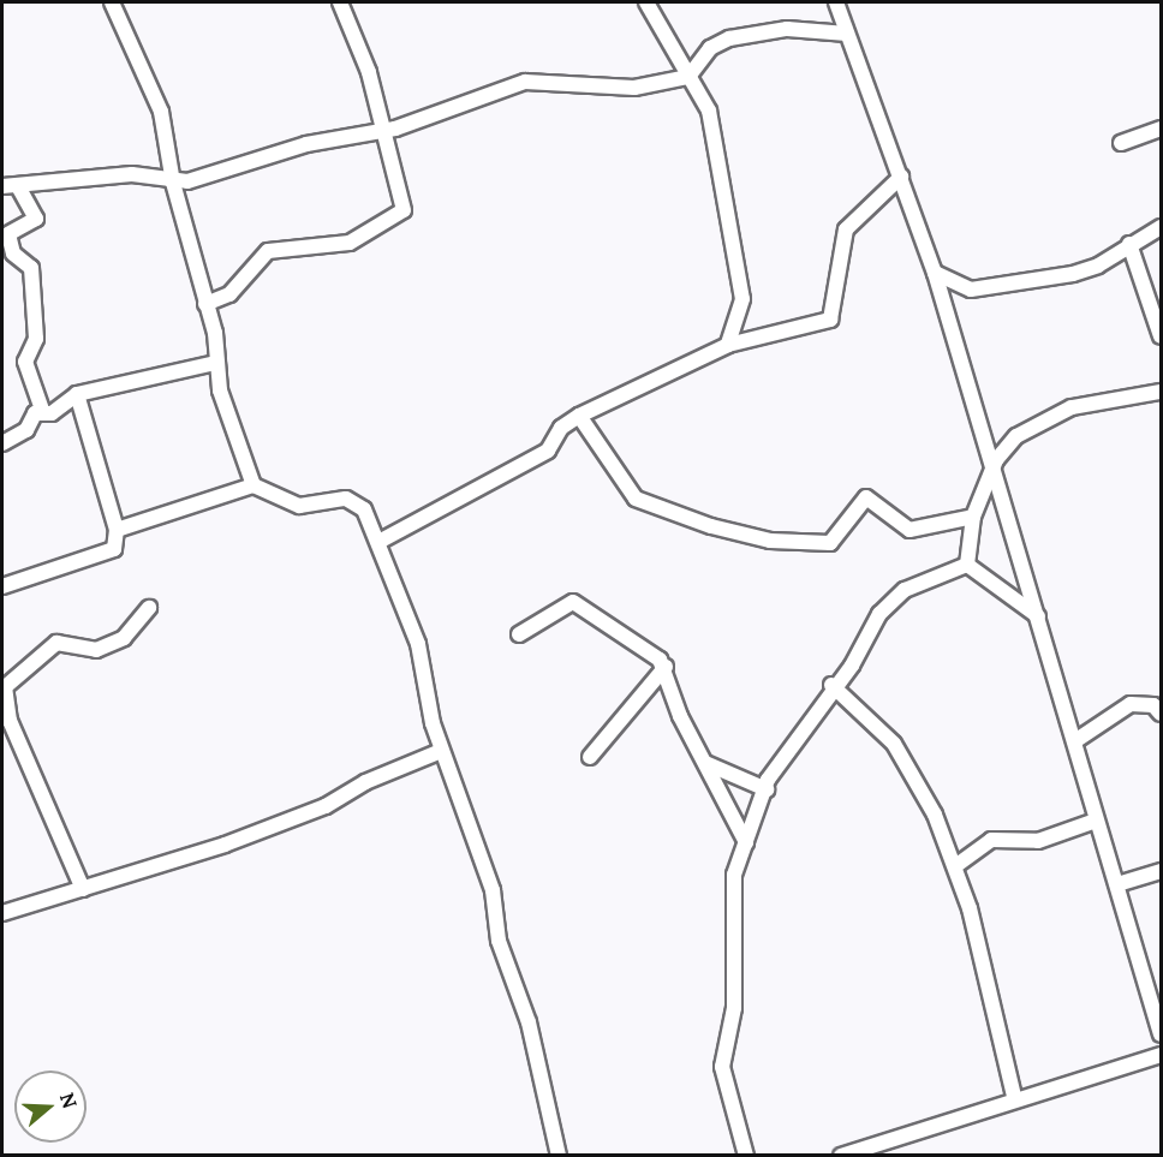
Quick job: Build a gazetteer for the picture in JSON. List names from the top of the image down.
{
  "north": "right"
}
